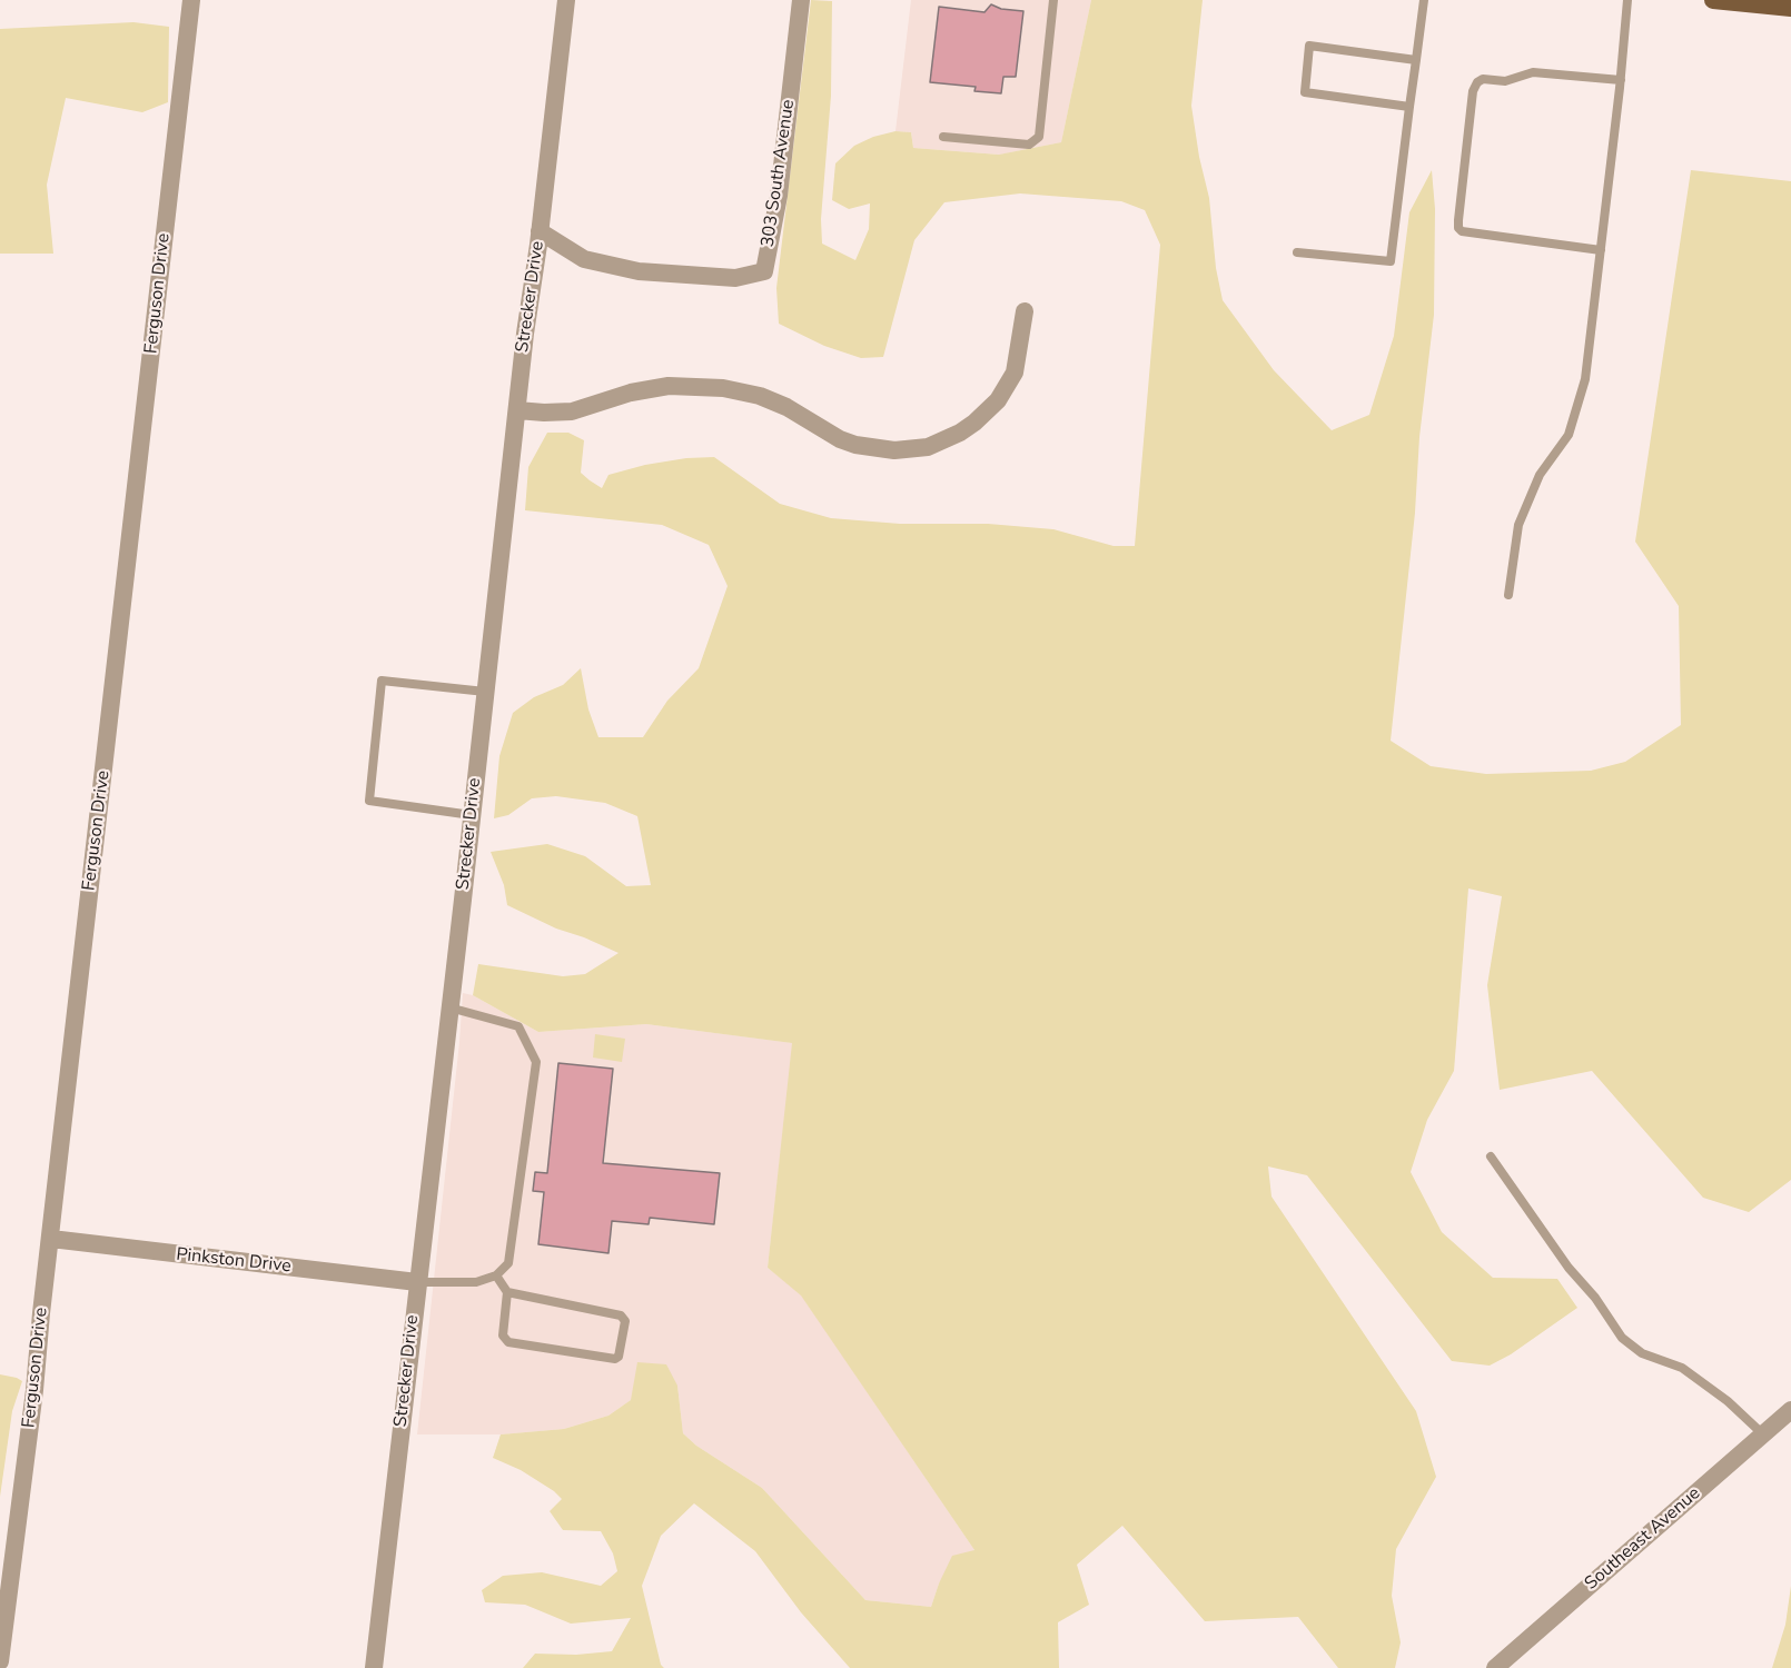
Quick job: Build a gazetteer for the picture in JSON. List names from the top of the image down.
{
  "streets": {
    "street": [
      "303 South Avenue",
      "Ferguson Drive",
      "Strecker Drive",
      "Pinkston Drive",
      "Southeast Avenue"
    ]
  },
  "crossings": [
    ["303 South Avenue", "Strecker Drive"],
    ["Ferguson Drive", "Pinkston Drive"],
    ["Strecker Drive", "Pinkston Drive"]
  ]
}
